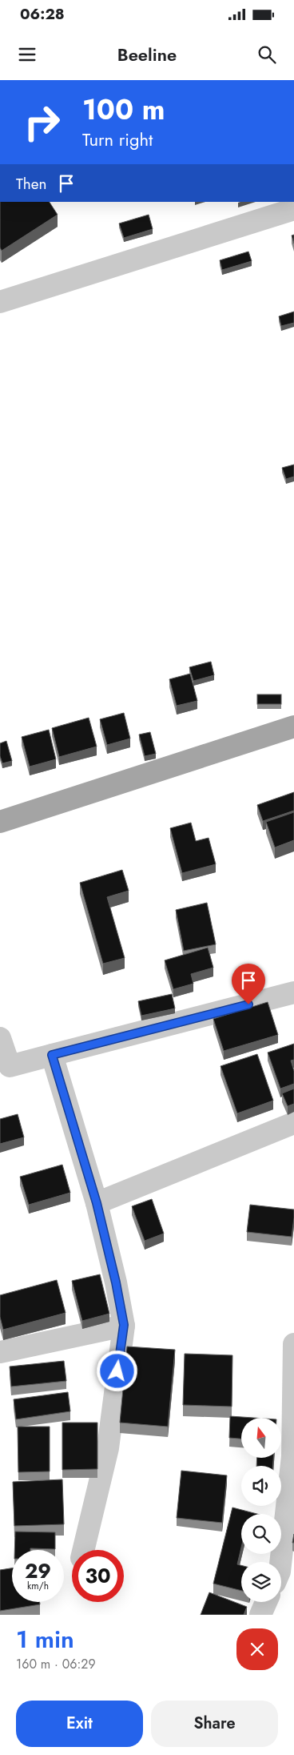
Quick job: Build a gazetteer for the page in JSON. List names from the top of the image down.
{
  "north": "top",
  "page": {
    "status": "06:28",
    "header": "Beeline",
    "turn": ["100 m", "Turn right"],
    "then": "Then",
    "speed": "29 km/h",
    "limit": "30",
    "heading": ["1 min", "160 m · 06:29"],
    "buttons": ["Exit", "Share"]
  }
}
